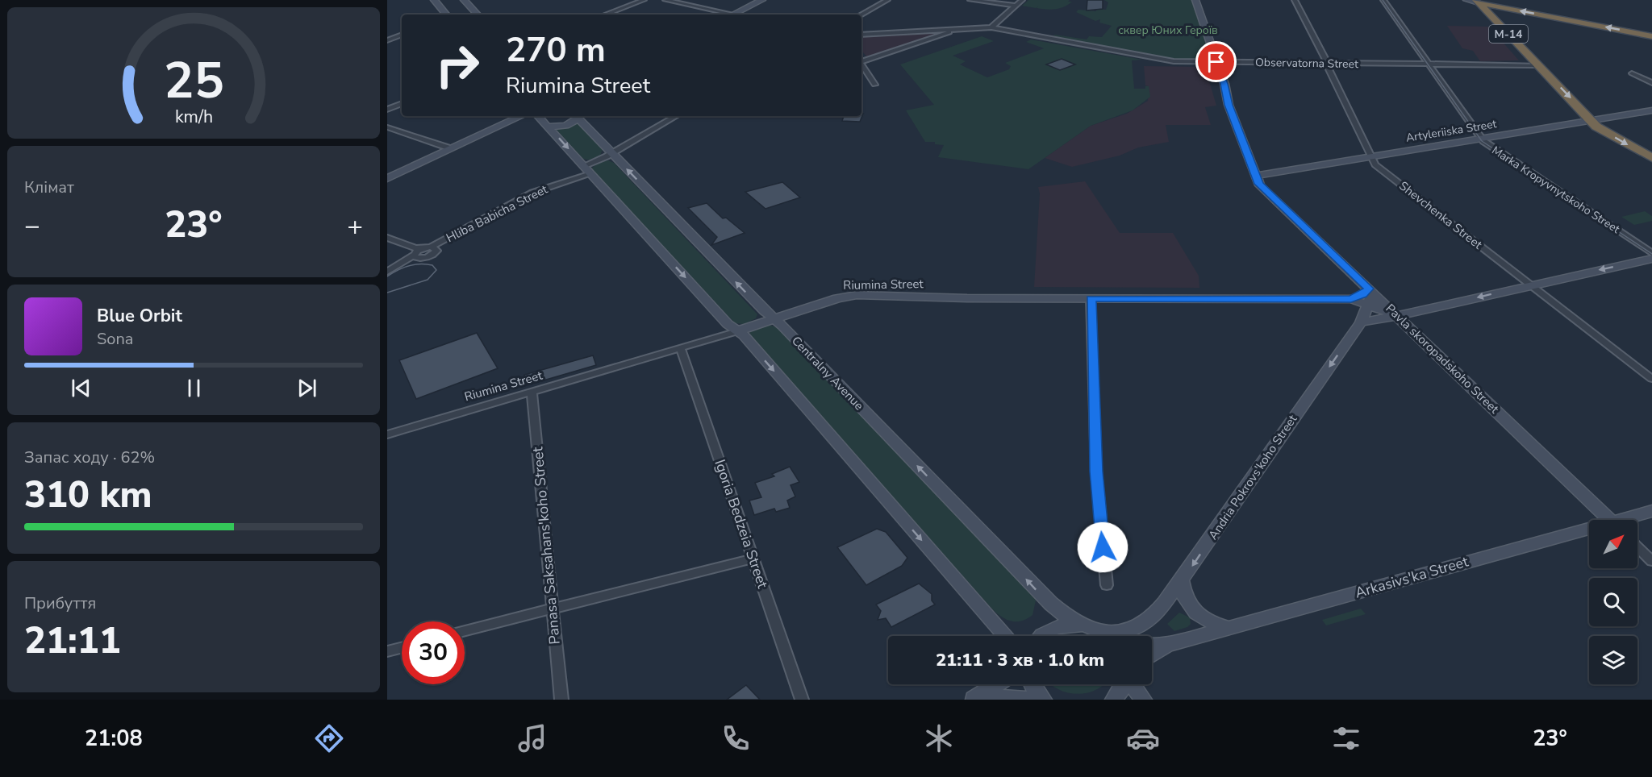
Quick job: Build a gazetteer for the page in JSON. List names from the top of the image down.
{
  "streets": {
    "highway": ["М-14"],
    "street": [
      "Observatorna Street",
      "Artyleriiska Street",
      "Marka Kropyvnytskoho Street",
      "Hliba Babicha Street",
      "Shevchenka Street",
      "Riumina Street",
      "Pavla skoropadskoho Street",
      "Centralny Avenue",
      "Andria Pokrovs'koho Street",
      "Igoria Bedzeia Street",
      "Panasa Saksahans'koho Street",
      "Arkasivs'ka Street"
    ]
  },
  "crossings": [
    ["М-14", "Observatorna Street"],
    ["М-14", "Artyleriiska Street"],
    ["Observatorna Street", "Marka Kropyvnytskoho Street"],
    ["Observatorna Street", "Shevchenka Street"],
    ["Observatorna Street", "Pavla skoropadskoho Street"],
    ["Artyleriiska Street", "Marka Kropyvnytskoho Street"],
    ["Artyleriiska Street", "Shevchenka Street"],
    ["Artyleriiska Street", "Pavla skoropadskoho Street"],
    ["Hliba Babicha Street", "Centralny Avenue"],
    ["Riumina Street", "Pavla skoropadskoho Street"],
    ["Riumina Street", "Centralny Avenue"],
    ["Riumina Street", "Andria Pokrovs'koho Street"],
    ["Riumina Street", "Igoria Bedzeia Street"],
    ["Riumina Street", "Panasa Saksahans'koho Street"],
    ["Pavla skoropadskoho Street", "Andria Pokrovs'koho Street"]
  ],
  "one_way": ["Andria Pokrovs'koho Street"],
  "parks": ["сквер Юних Героїв"],
  "north": "top right",
  "page": {
    "turn": ["270 m", "Riumina Street"],
    "tile": [
      "Клімат",
      ["Запас ходу · 62%", "310 km"],
      ["Прибуття", "21:11"]
    ],
    "heat": ["−", "23°", "+"],
    "song": ["Blue Orbit", "Sona"],
    "limit": "30",
    "trip": "21:11 · 3 хв · 1.0 km",
    "tabs": ["21:08", "23°"],
    "gauge": ["25", "km/h"]
  }
}
